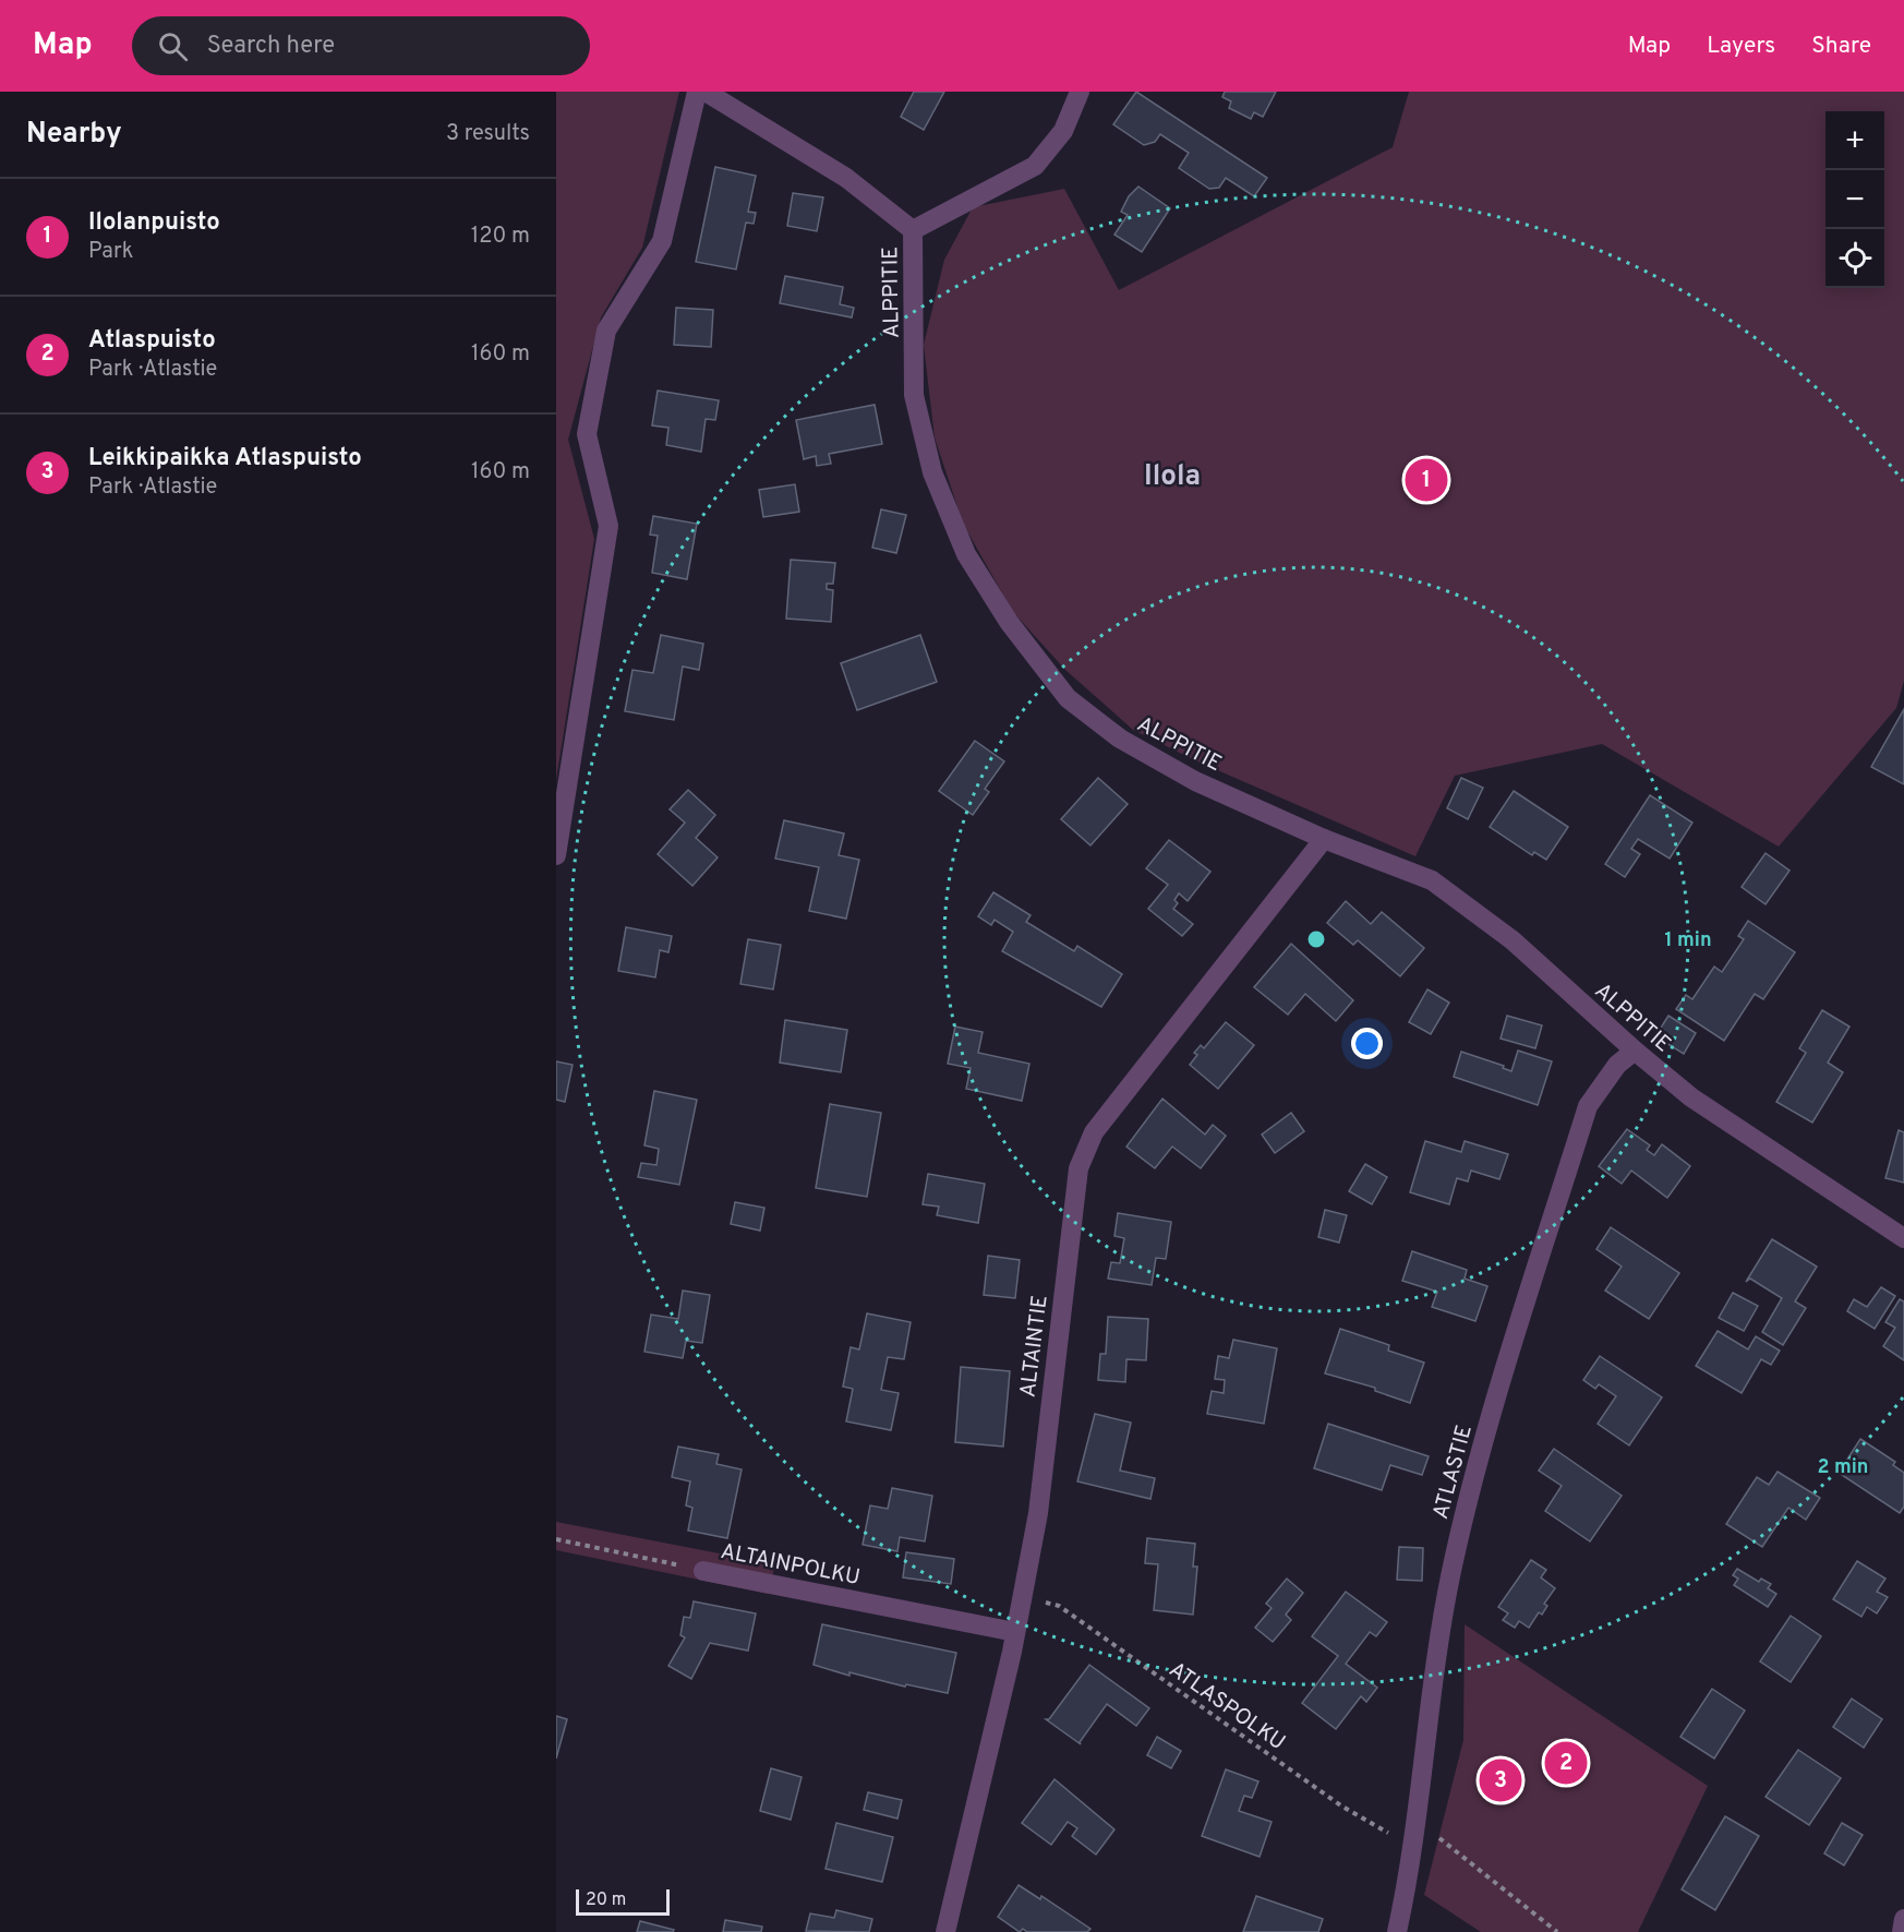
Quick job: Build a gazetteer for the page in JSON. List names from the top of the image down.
{
  "streets": {
    "street": [
      "ALPPITIE",
      "ALTAINTIE",
      "ATLASTIE",
      "ALTAINPOLKU"
    ],
    "path": ["ATLASPOLKU"]
  },
  "crossings": [
    ["ALPPITIE", "ALTAINTIE"],
    ["ALPPITIE", "ATLASTIE"],
    ["ALTAINTIE", "ALTAINPOLKU"],
    ["ALTAINTIE", "ATLASPOLKU"],
    ["ATLASTIE", "ATLASPOLKU"]
  ],
  "districts": ["Ilola"],
  "scale_bar": "20 m",
  "page": {
    "header": "Map",
    "search": "Search here",
    "nav": ["Map", "Layers", "Share"],
    "heading": ["Nearby", "3 results"],
    "map_buttons": ["+", "−"],
    "list": [
      {
        "mark": "1",
        "name": "Ilolanpuisto",
        "note": "Park",
        "value": "120 m"
      },
      {
        "mark": "2",
        "name": "Atlaspuisto",
        "note": "Park · Atlastie",
        "value": "160 m"
      },
      {
        "mark": "3",
        "name": "Leikkipaikka Atlaspuisto",
        "note": "Park · Atlastie",
        "value": "160 m"
      }
    ],
    "pins": ["1", "2", "3"],
    "scale": "20 m"
  },
  "rings": ["1 min", "2 min"]
}
